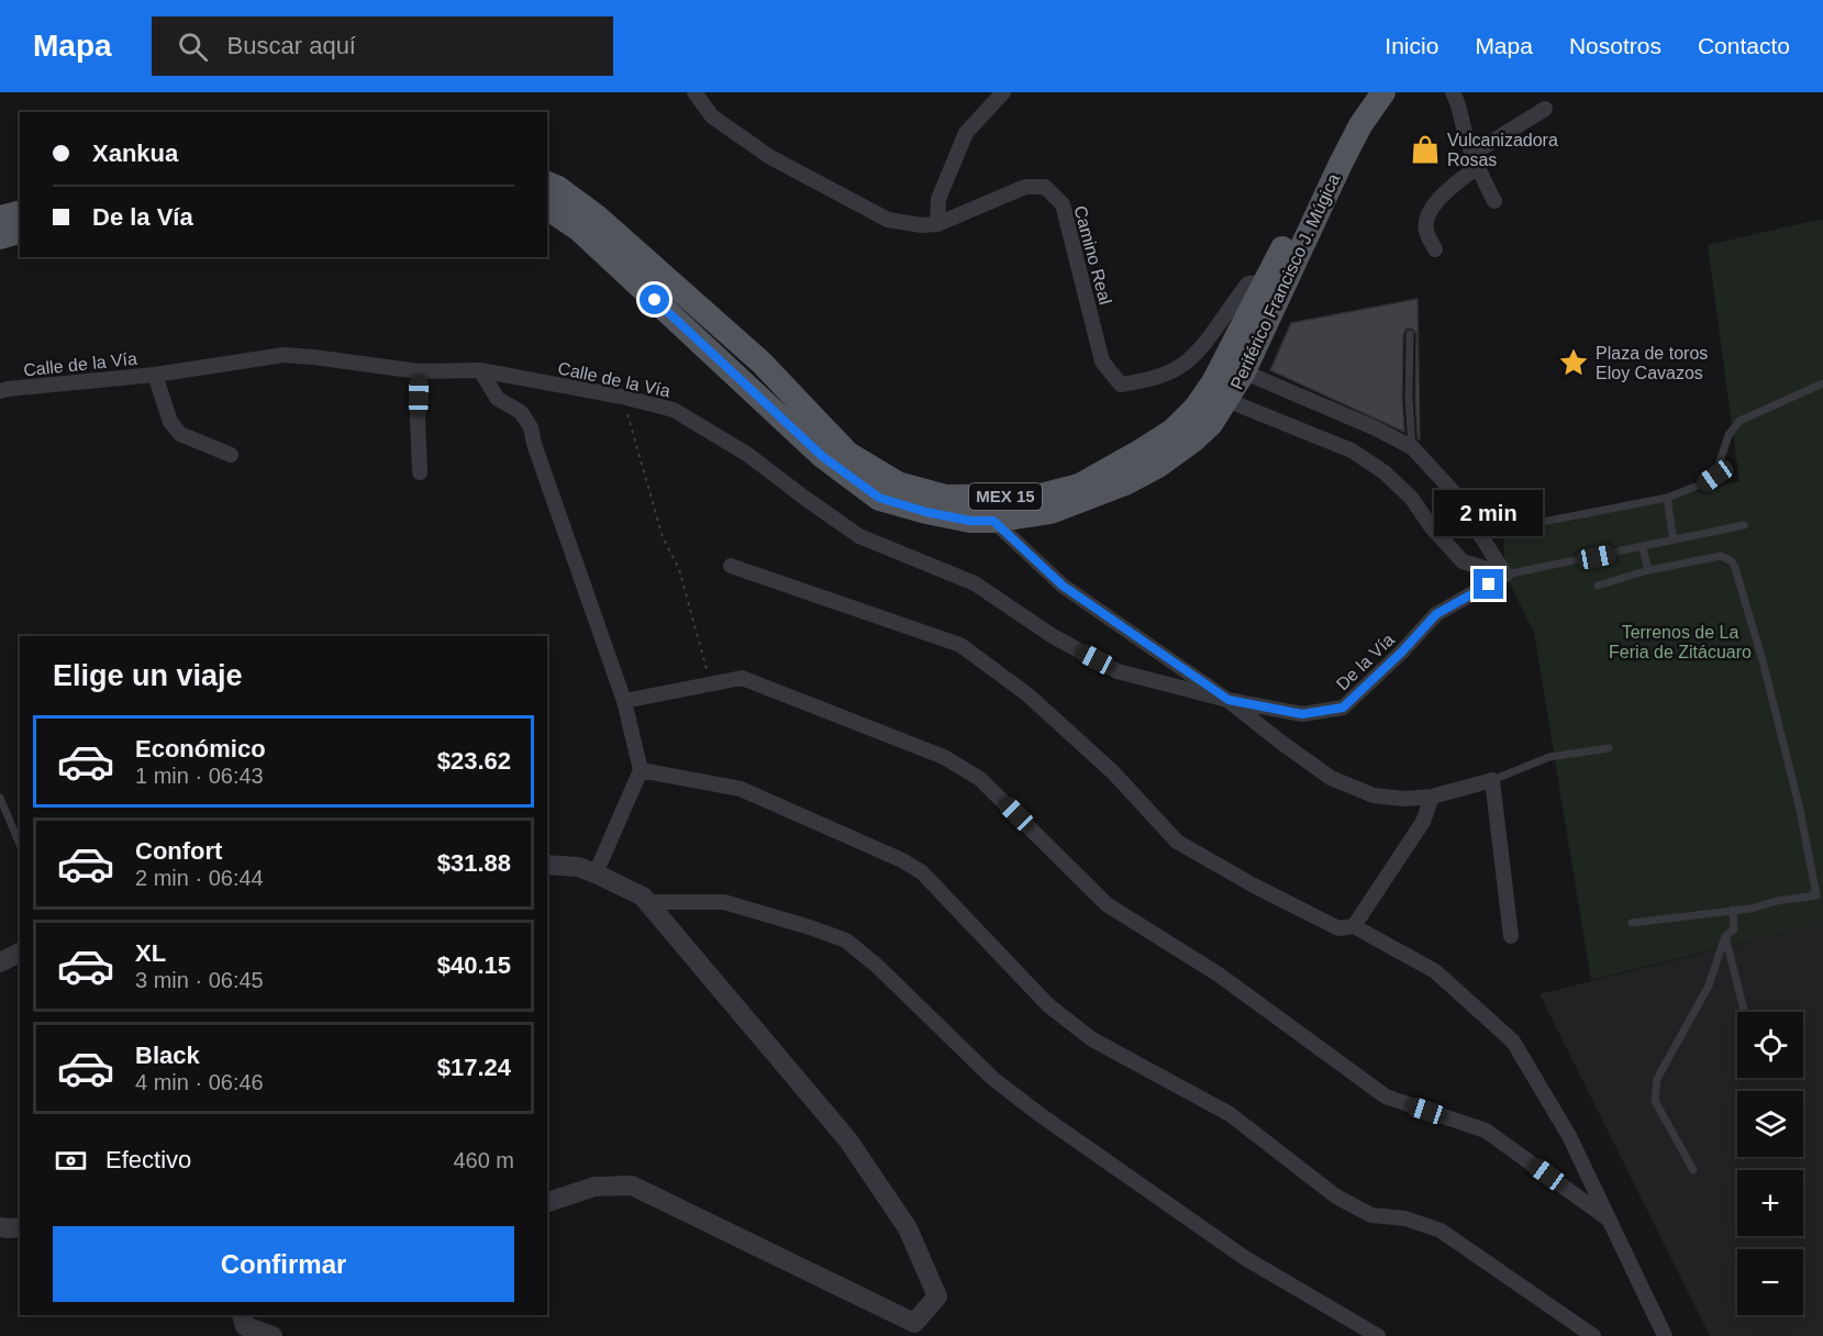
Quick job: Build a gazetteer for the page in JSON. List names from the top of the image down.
{
  "streets": {
    "main road": ["Periférico Francisco J. Múgica", "MEX 15"],
    "street": ["Camino Real", "Calle de la Vía", "De la Vía"]
  },
  "crossings": [
    ["Camino Real", "Periférico Francisco J. Múgica"],
    ["Calle de la Vía", "De la Vía"]
  ],
  "parks": ["Terrenos de La Feria de Zitácuaro"],
  "places": {
    "shop": ["Vulcanizadora Rosas"],
    "place": ["Plaza de toros Eloy Cavazos"]
  },
  "page": {
    "header": "Mapa",
    "search": "Buscar aquí",
    "nav": [
      "Inicio",
      "Mapa",
      "Nosotros",
      "Contacto"
    ],
    "banner": ["Xankua", "De la Vía"],
    "bubble": "2 min",
    "heading": "Elige un viaje",
    "list": [
      {
        "name": "Económico",
        "note": "1 min · 06:43",
        "value": "$23.62"
      },
      {
        "name": "Confort",
        "note": "2 min · 06:44",
        "value": "$31.88"
      },
      {
        "name": "XL",
        "note": "3 min · 06:45",
        "value": "$40.15"
      },
      {
        "name": "Black",
        "note": "4 min · 06:46",
        "value": "$17.24"
      }
    ],
    "map_buttons": ["+", "−"],
    "pay": ["Efectivo", "460 m"],
    "buttons": "Confirmar"
  }
}
